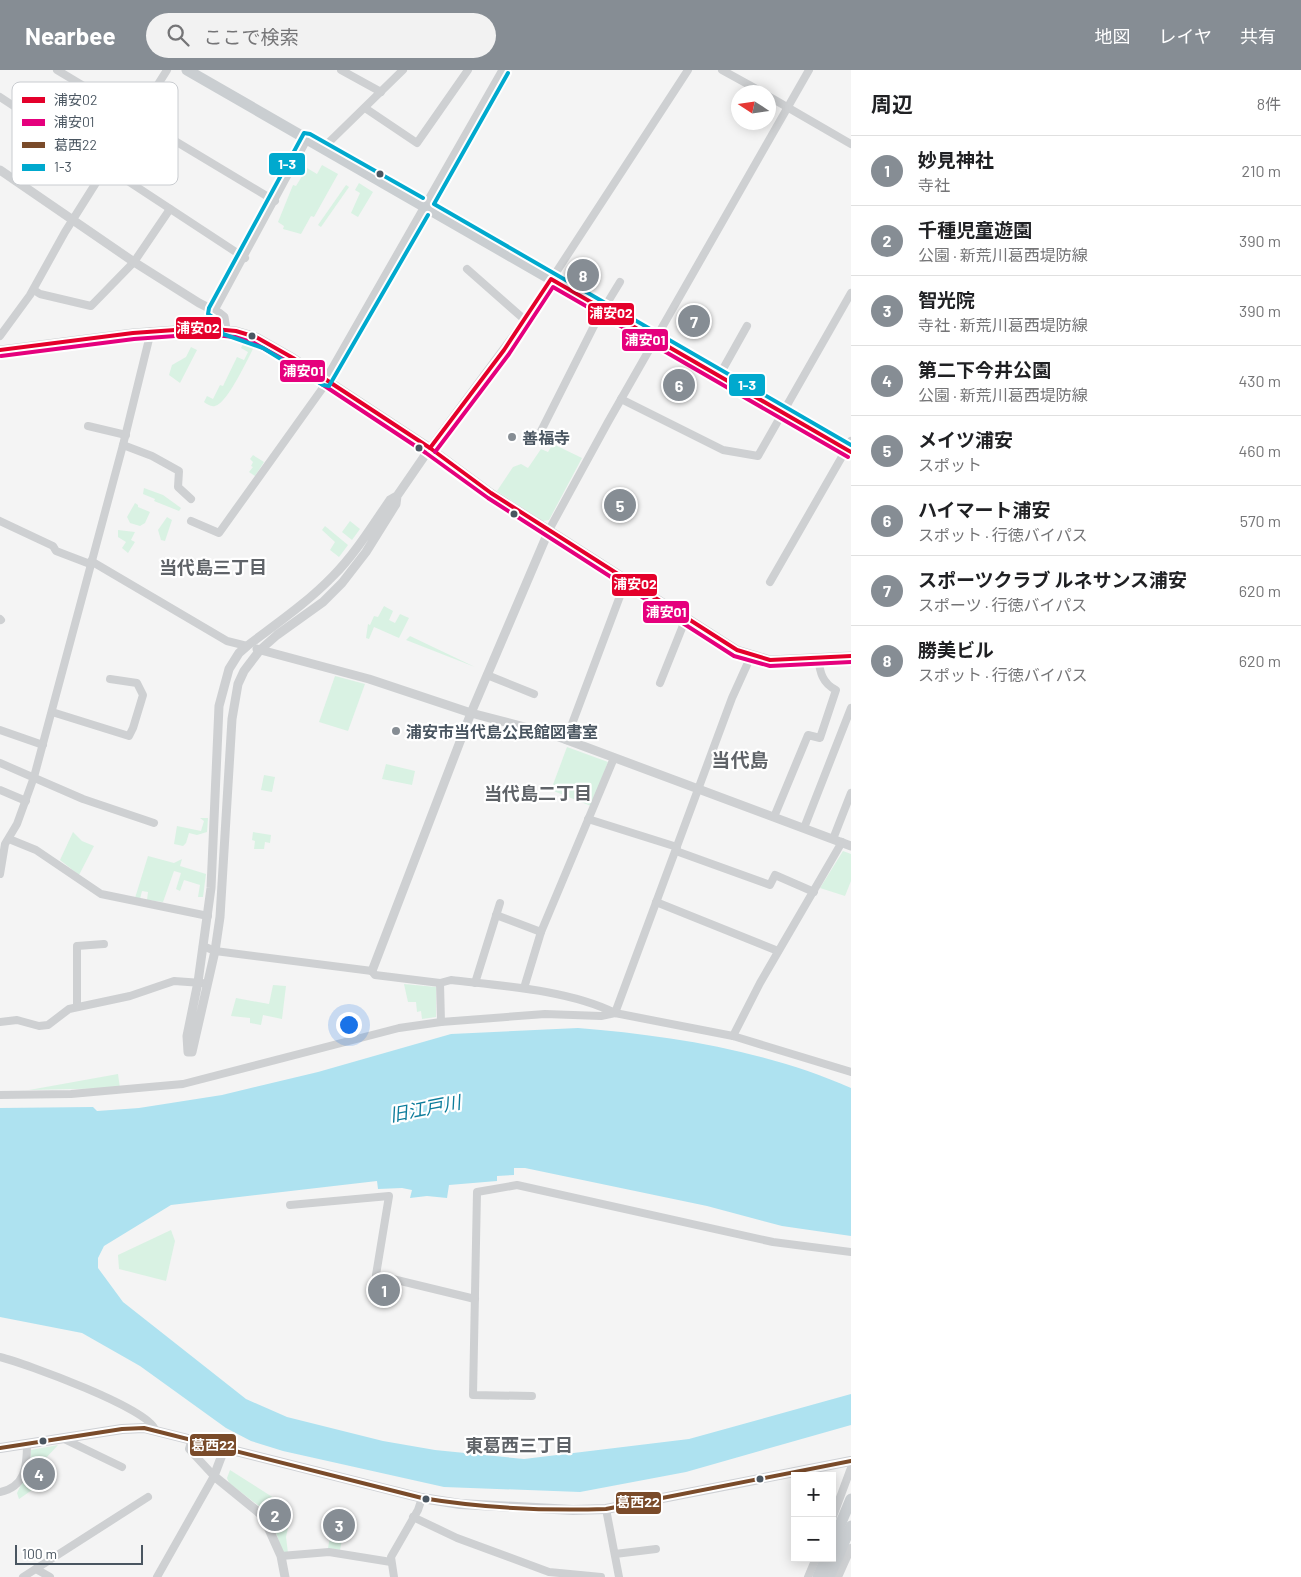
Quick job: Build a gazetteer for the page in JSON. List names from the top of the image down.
{
  "districts": [
    "当代島三丁目",
    "当代島",
    "当代島二丁目",
    "東葛西三丁目"
  ],
  "water": ["旧江戸川"],
  "places": ["善福寺", "浦安市当代島公民館図書室"],
  "lines": [
    "transit line 1-3",
    "transit line 浦安02",
    "transit line 浦安01",
    "transit line 葛西22"
  ],
  "legend": [
    "浦安02",
    "浦安01",
    "葛西22",
    "1-3"
  ],
  "scale_bar": "100 m",
  "north": "left",
  "page": {
    "header": "Nearbee",
    "search": "ここで検索",
    "nav": ["地図", "レイヤ", "共有"],
    "heading": ["周辺", "8件"],
    "list": [
      {
        "mark": "1",
        "name": "妙見神社",
        "note": "寺社",
        "value": "210 m"
      },
      {
        "mark": "2",
        "name": "千種児童遊園",
        "note": "公園 · 新荒川葛西堤防線",
        "value": "390 m"
      },
      {
        "mark": "3",
        "name": "智光院",
        "note": "寺社 · 新荒川葛西堤防線",
        "value": "390 m"
      },
      {
        "mark": "4",
        "name": "第二下今井公園",
        "note": "公園 · 新荒川葛西堤防線",
        "value": "430 m"
      },
      {
        "mark": "5",
        "name": "メイツ浦安",
        "note": "スポット",
        "value": "460 m"
      },
      {
        "mark": "6",
        "name": "ハイマート浦安",
        "note": "スポット · 行徳バイパス",
        "value": "570 m"
      },
      {
        "mark": "7",
        "name": "スポーツクラブ ルネサンス浦安",
        "note": "スポーツ · 行徳バイパス",
        "value": "620 m"
      },
      {
        "mark": "8",
        "name": "勝美ビル",
        "note": "スポット · 行徳バイパス",
        "value": "620 m"
      }
    ],
    "pins": [
      "8",
      "7",
      "6",
      "5",
      "1",
      "4",
      "2",
      "3"
    ],
    "map_buttons": ["+", "−"],
    "scale": "100 m"
  }
}
